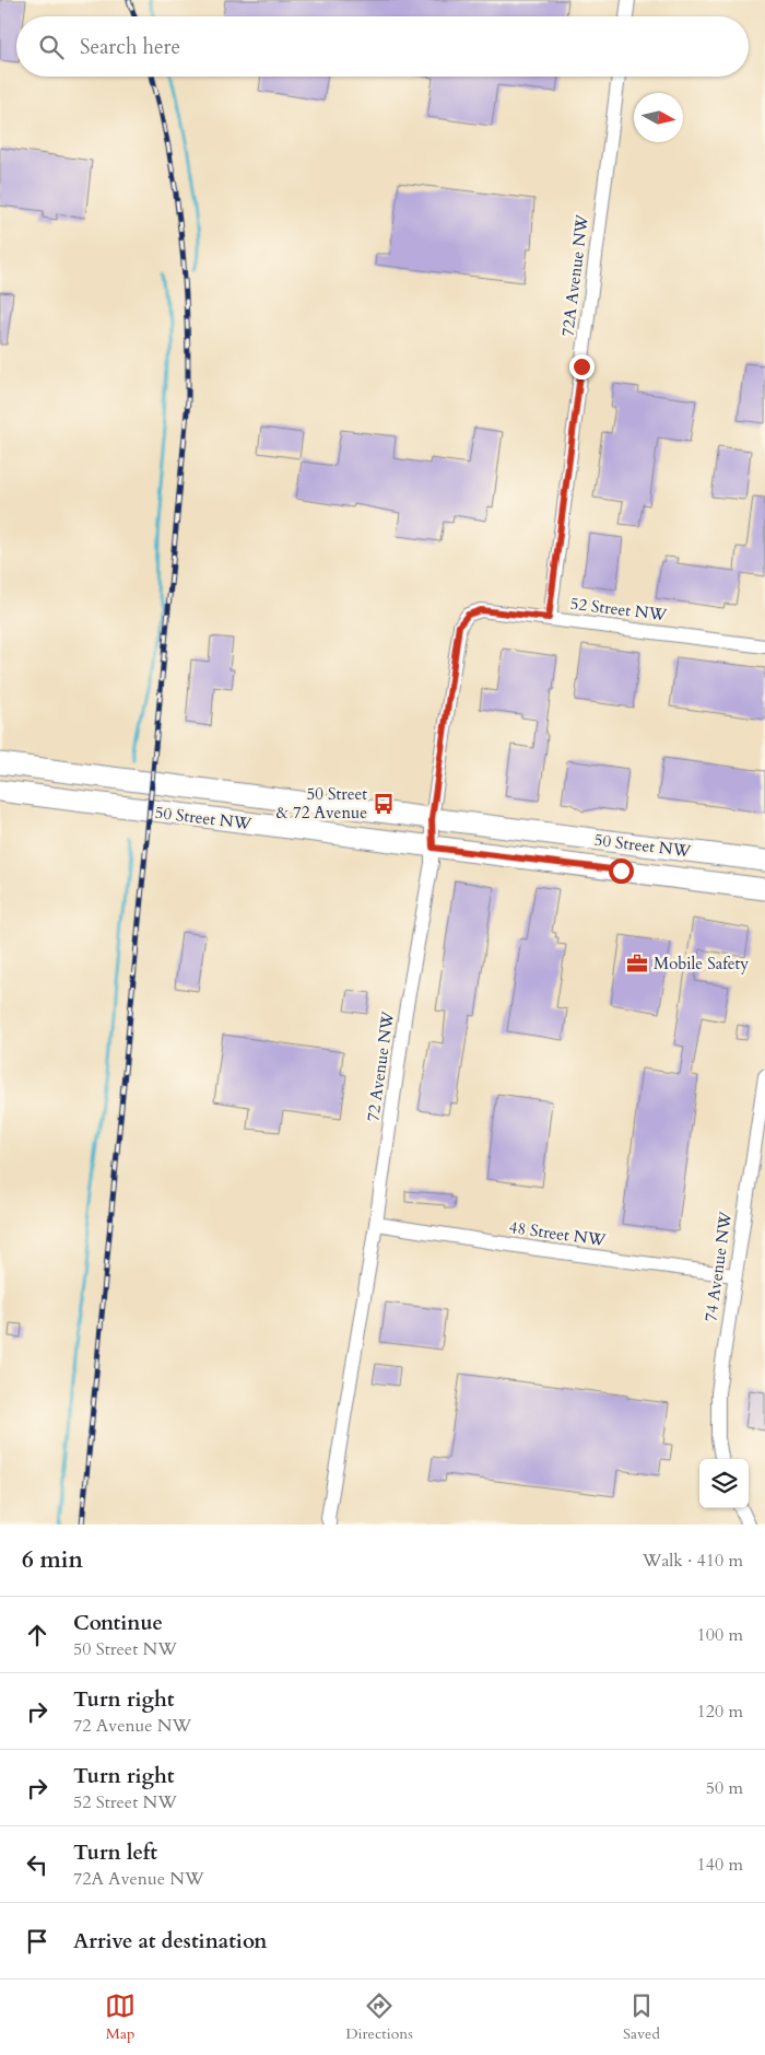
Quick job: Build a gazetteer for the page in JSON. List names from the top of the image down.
{
  "streets": {
    "main road": ["50 Street NW"],
    "street": [
      "72A Avenue NW",
      "52 Street NW",
      "72 Avenue NW",
      "48 Street NW",
      "74 Avenue NW"
    ]
  },
  "crossings": [
    ["72A Avenue NW", "52 Street NW"],
    ["52 Street NW", "72 Avenue NW"],
    ["50 Street NW", "72 Avenue NW"],
    ["72 Avenue NW", "48 Street NW"],
    ["48 Street NW", "74 Avenue NW"]
  ],
  "places": {
    "bus stop": ["50 Street & 72 Avenue"],
    "office": ["Mobile Safety"]
  },
  "north": "right",
  "page": {
    "search": "Search here",
    "heading": ["6 min", "Walk · 410 m"],
    "list": [
      ["Continue", "50 Street NW", "100 m"],
      ["Turn right", "72 Avenue NW", "120 m"],
      ["Turn right", "52 Street NW", "50 m"],
      ["Turn left", "72A Avenue NW", "140 m"],
      "Arrive at destination"
    ],
    "nav": ["Map", "Directions", "Saved"]
  }
}
